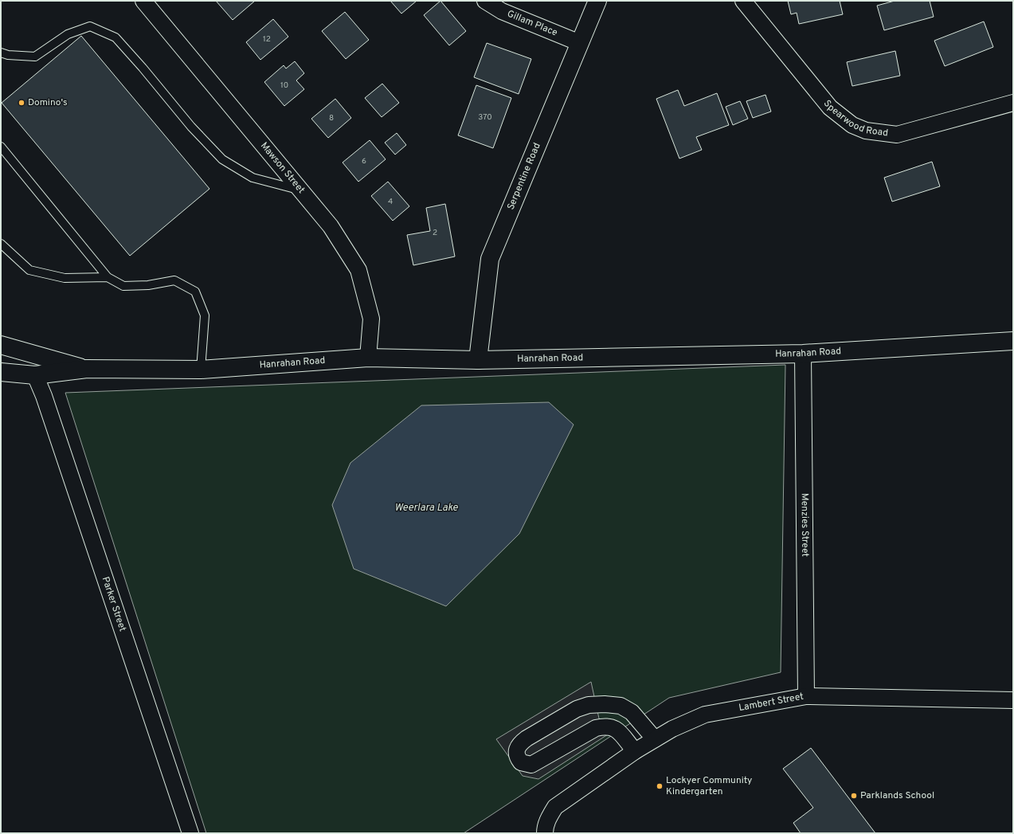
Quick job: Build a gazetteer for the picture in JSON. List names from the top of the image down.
{
  "streets": {
    "main road": ["Serpentine Road", "Hanrahan Road"],
    "street": [
      "Gillam Place",
      "Spearwood Road",
      "Mawson Street",
      "Menzies Street",
      "Parker Street",
      "Lambert Street"
    ]
  },
  "crossings": [
    ["Gillam Place", "Serpentine Road"],
    ["Mawson Street", "Hanrahan Road"],
    ["Serpentine Road", "Hanrahan Road"],
    ["Hanrahan Road", "Menzies Street"],
    ["Hanrahan Road", "Parker Street"],
    ["Menzies Street", "Lambert Street"]
  ],
  "water": ["Weerlara Lake"],
  "places": ["Domino's", "Lockyer Community Kindergarten", "Parklands School"],
  "house_numbers": [
    "12",
    "10",
    "370",
    "8",
    "6",
    "4",
    "2"
  ]
}
